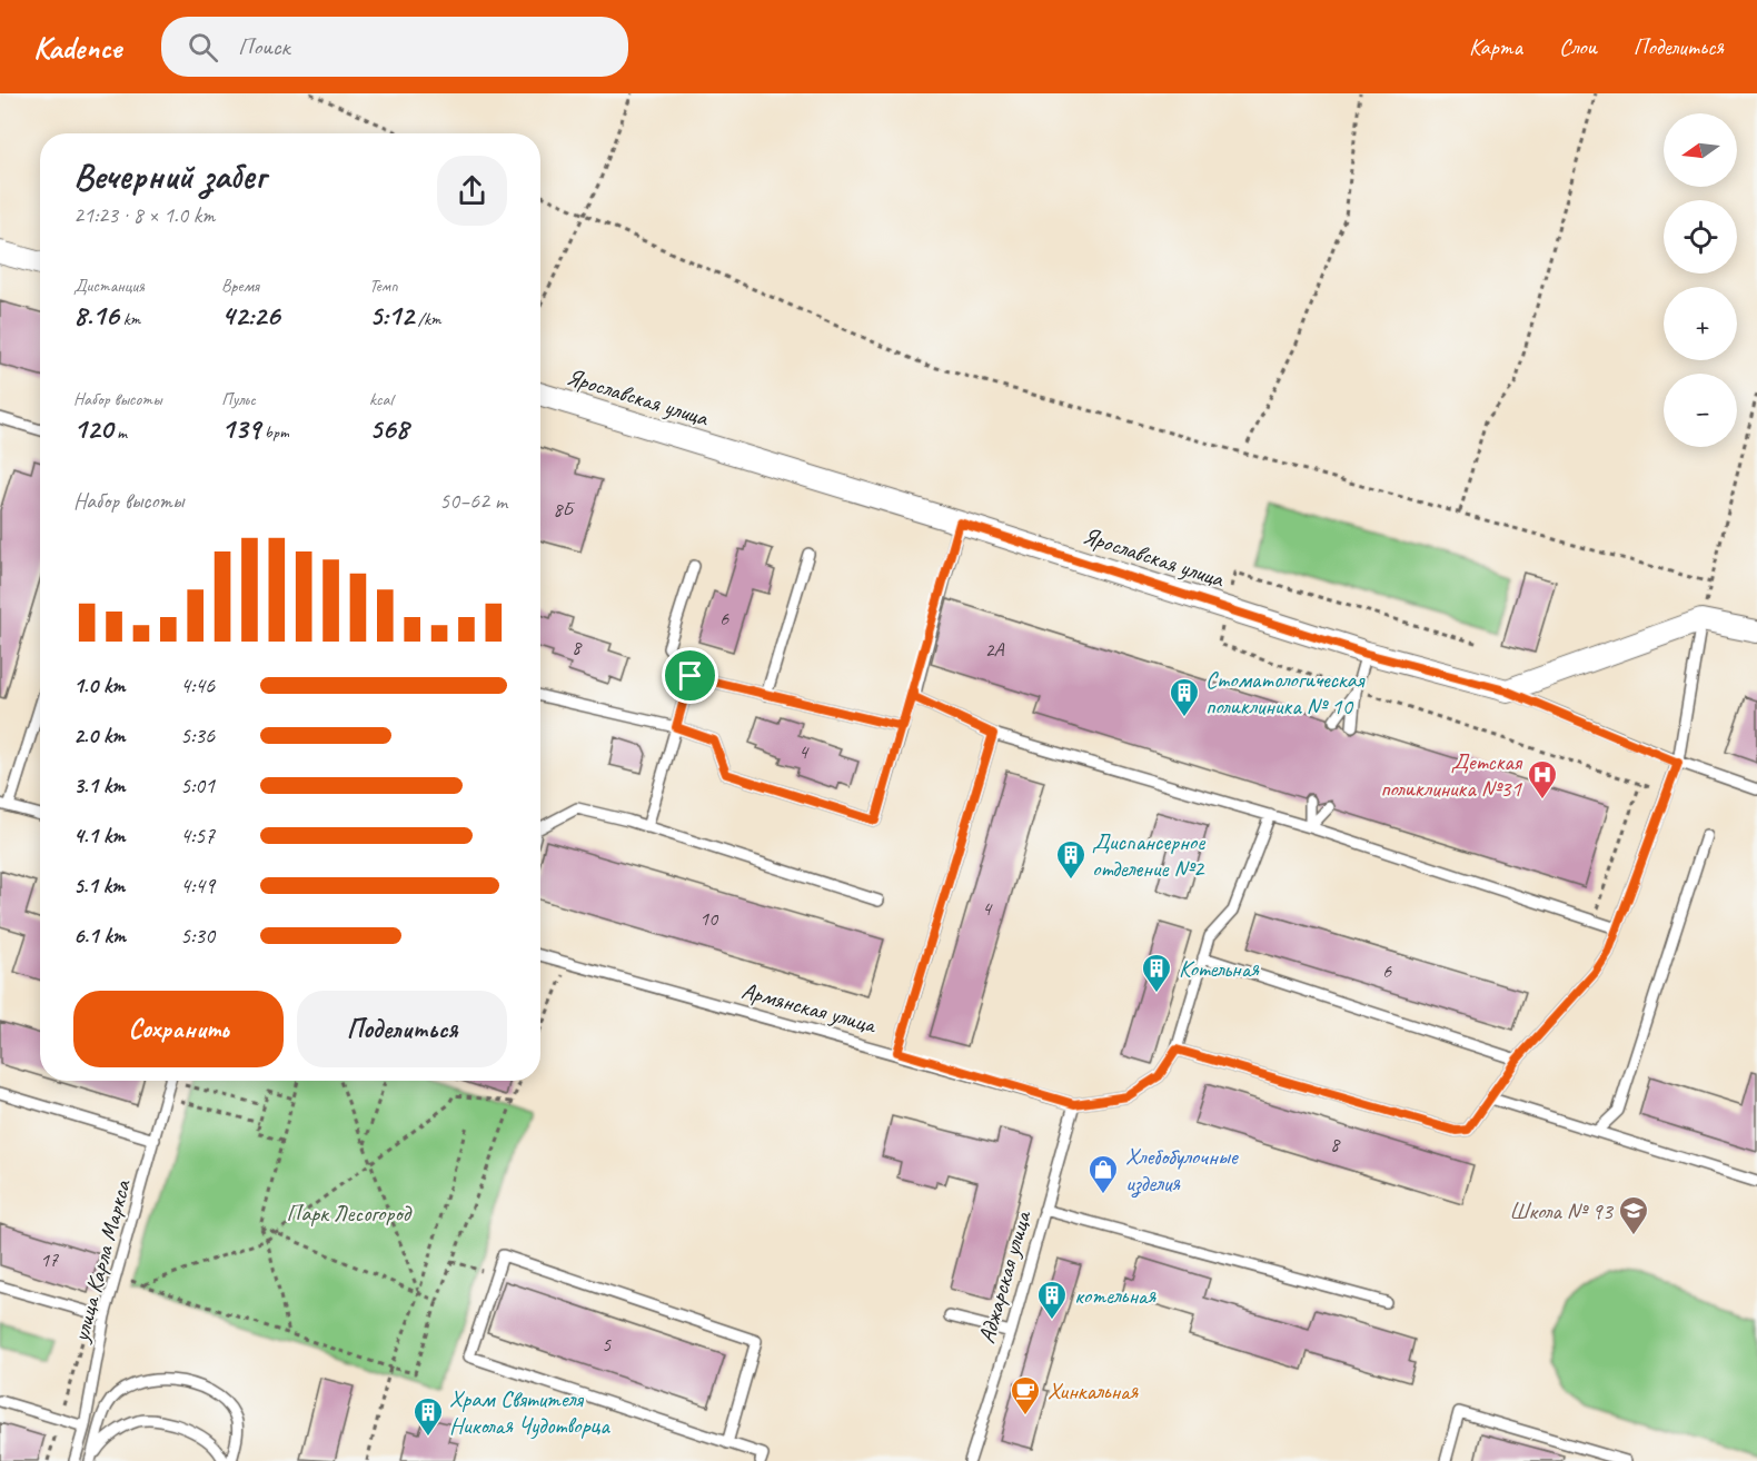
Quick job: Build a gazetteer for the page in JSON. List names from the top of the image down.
{
  "streets": {
    "street": ["Ярославская улица"],
    "lane": ["Армянская улица", "улица Карла Маркса", "Аджарская улица"]
  },
  "crossings": [
    ["Армянская улица", "Аджарская улица"]
  ],
  "parks": ["Парк Лесогород"],
  "places": {
    "building": [
      "Стоматологическая поликлиника № 10",
      "Диспансерное отделение №2",
      "Котельная",
      "котельная",
      "Храм Святителя Николая Чудотворца"
    ],
    "hospital": ["Детская поликлиника №31"],
    "shop": ["Хлебобулочные изделия"],
    "school or university": ["Школа № 93"],
    "cafe": ["Хинкальная"]
  },
  "house_numbers": [
    "8Б",
    "6",
    "8",
    "2А",
    "4",
    "4",
    "10",
    "6",
    "8",
    "17",
    "5"
  ],
  "north": "left",
  "page": {
    "header": "Kadence",
    "search": "Поиск",
    "nav": ["Карта", "Слои", "Поделиться"],
    "map_buttons": ["+", "−"],
    "heading": ["Вечерний забег", "21:23 · 8 × 1.0 km"],
    "stats": [
      ["Дистанция", "8.16 km"],
      ["Время", "42:26"],
      ["Темп", "5:12 /km"],
      ["Набор высоты", "120 m"],
      ["Пульс", "139 bpm"],
      ["kcal", "568"]
    ],
    "chart": ["Набор высоты", "50–62 m"],
    "list": [
      {
        "name": "1.0 km",
        "note": "4:46"
      },
      {
        "name": "2.0 km",
        "note": "5:36"
      },
      {
        "name": "3.1 km",
        "note": "5:01"
      },
      {
        "name": "4.1 km",
        "note": "4:57"
      },
      {
        "name": "5.1 km",
        "note": "4:49"
      },
      {
        "name": "6.1 km",
        "note": "5:30"
      }
    ],
    "buttons": ["Сохранить", "Поделиться"]
  }
}
